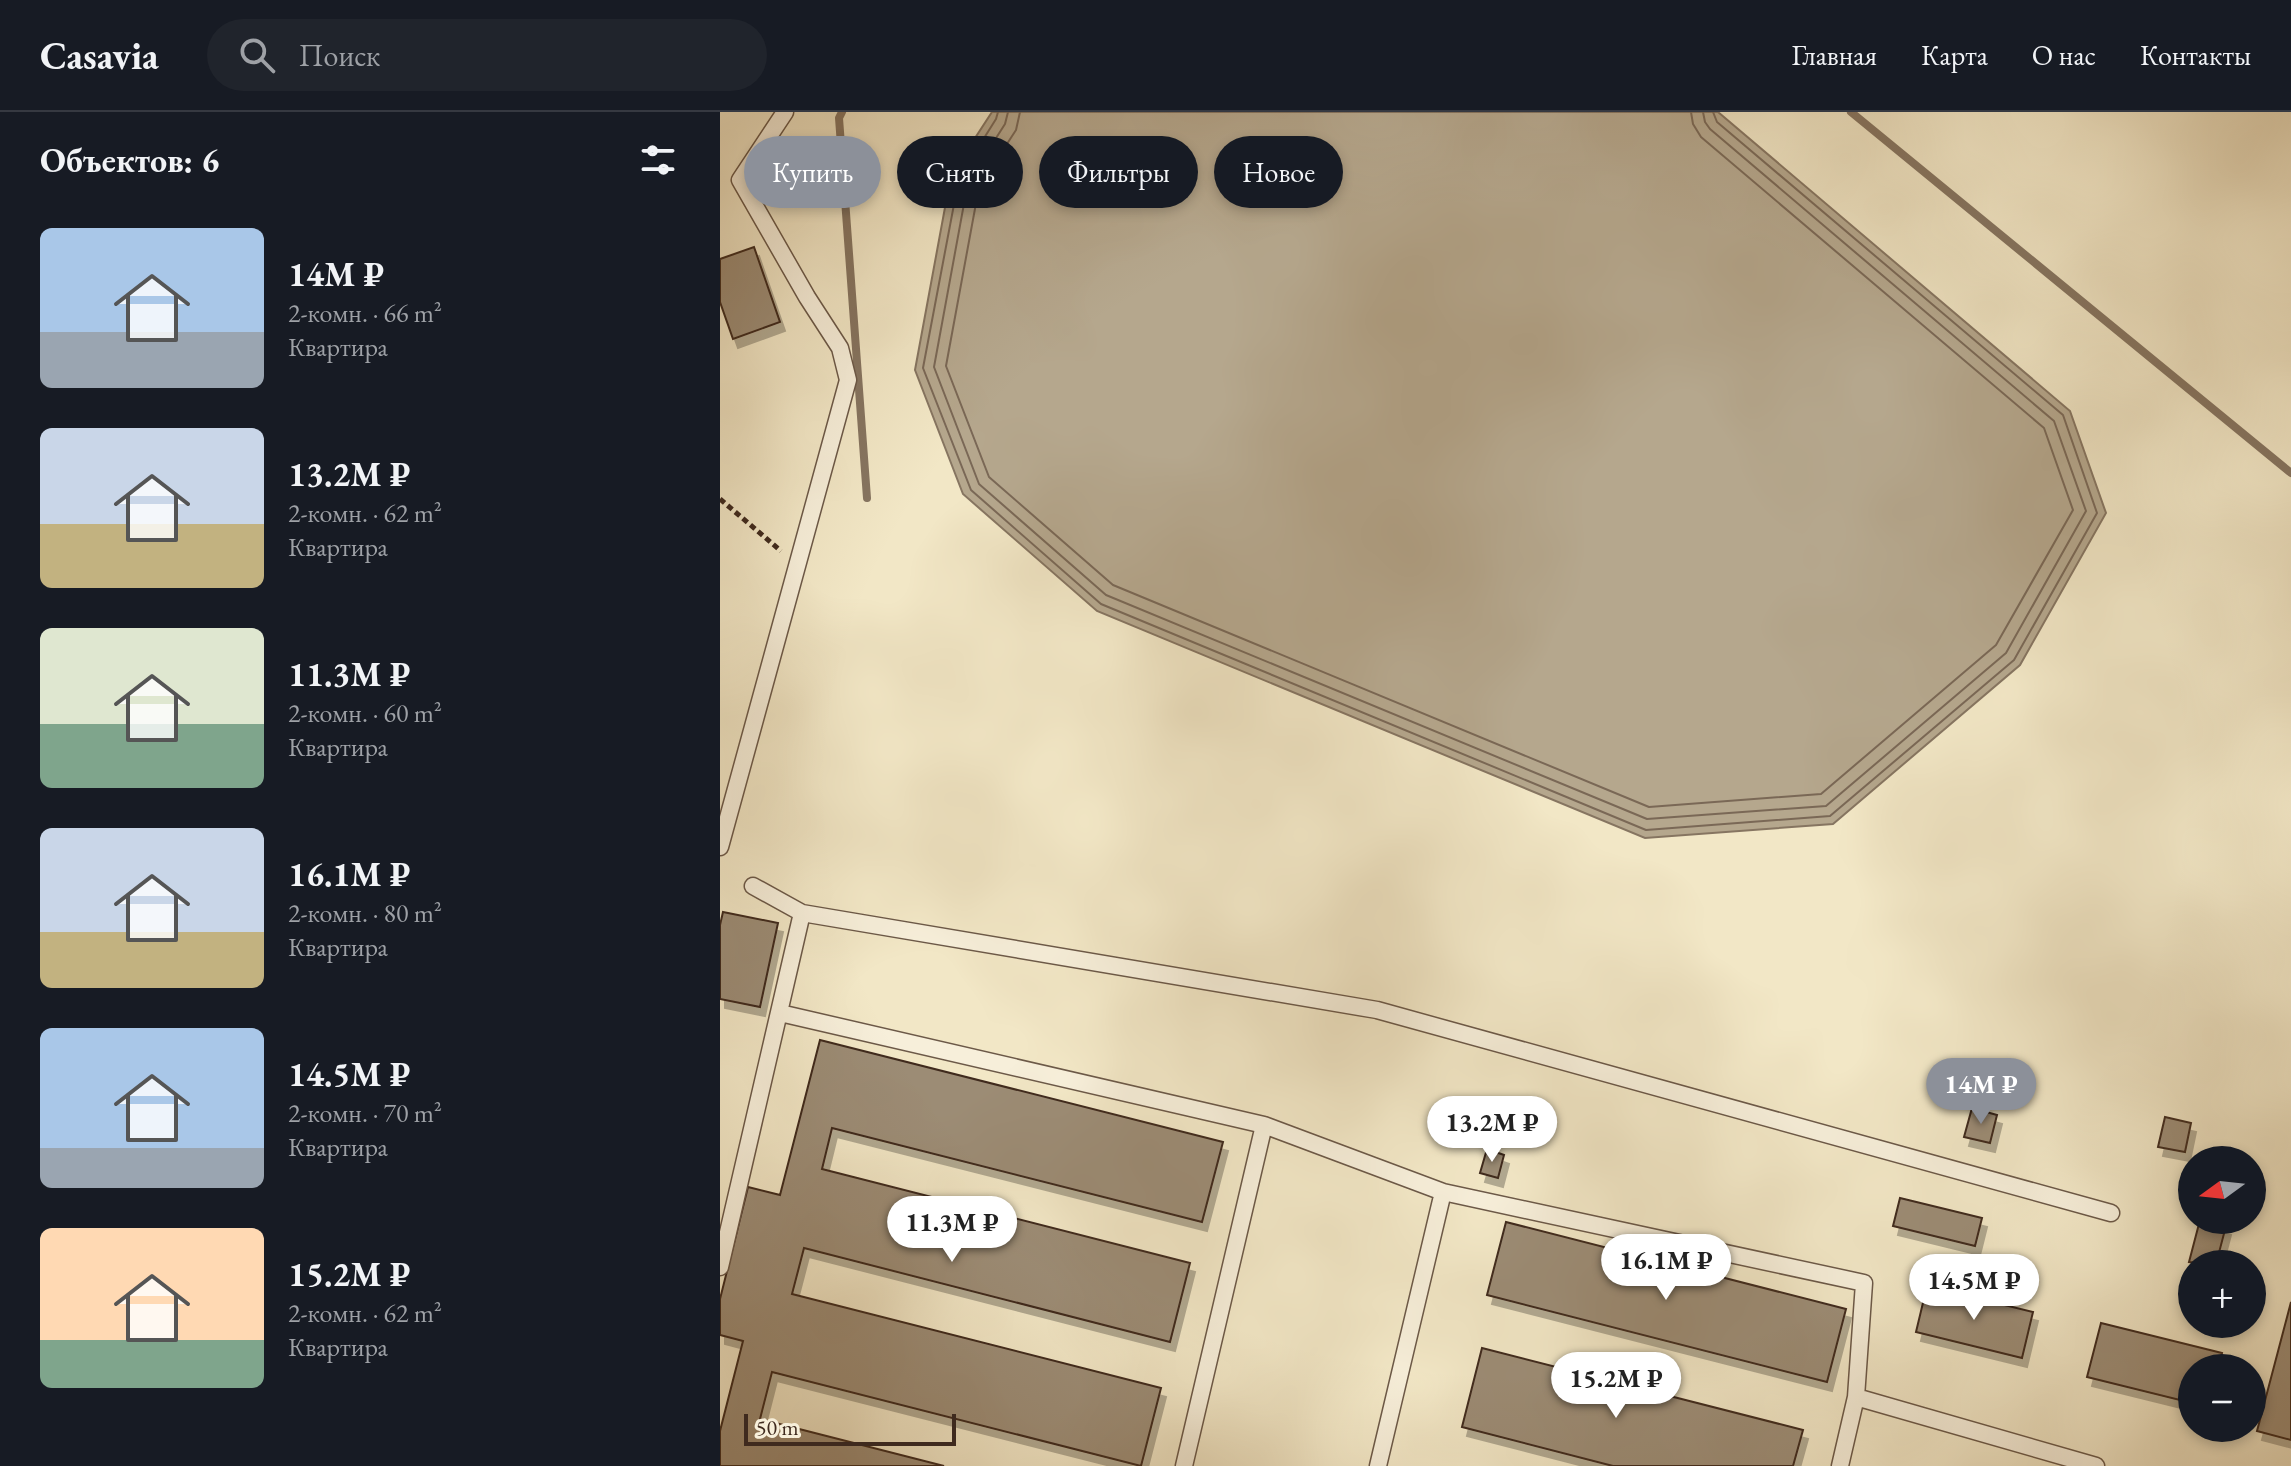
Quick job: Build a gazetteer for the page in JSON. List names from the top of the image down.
{
  "scale_bar": "50 m",
  "north": "left",
  "page": {
    "header": "Casavia",
    "search": "Поиск",
    "nav": [
      "Главная",
      "Карта",
      "О нас",
      "Контакты"
    ],
    "heading": "Объектов: 6",
    "chip": [
      "Купить",
      "Снять",
      "Фильтры",
      "Новое"
    ],
    "list": [
      {
        "name": "14M ₽",
        "note": "2-комн. · 66 m² · Квартира"
      },
      {
        "name": "13.2M ₽",
        "note": "2-комн. · 62 m² · Квартира"
      },
      {
        "name": "11.3M ₽",
        "note": "2-комн. · 60 m² · Квартира"
      },
      {
        "name": "16.1M ₽",
        "note": "2-комн. · 80 m² · Квартира"
      },
      {
        "name": "14.5M ₽",
        "note": "2-комн. · 70 m² · Квартира"
      },
      {
        "name": "15.2M ₽",
        "note": "2-комн. · 62 m² · Квартира"
      }
    ],
    "price": [
      "14M ₽",
      "13.2M ₽",
      "11.3M ₽",
      "16.1M ₽",
      "14.5M ₽",
      "15.2M ₽"
    ],
    "map_buttons": ["+", "−"],
    "scale": "50 m"
  }
}
